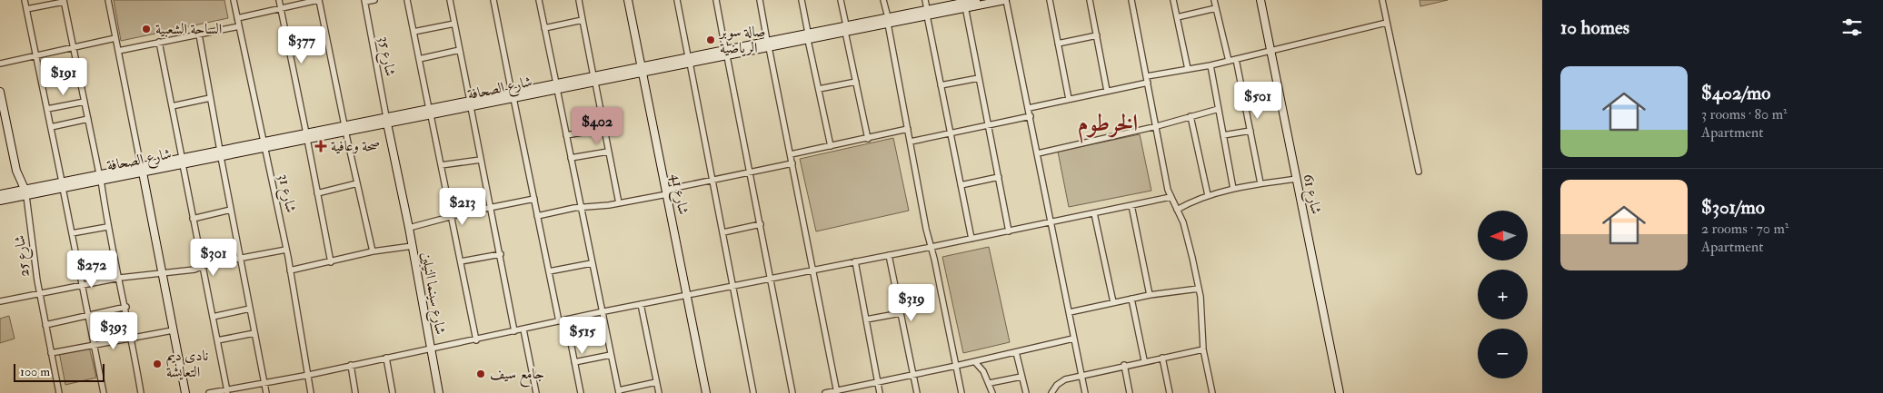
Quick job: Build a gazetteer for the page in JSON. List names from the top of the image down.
{
  "streets": {
    "main road": [
      "شارع الصحافة",
      "شارع 41",
      "شارع 61",
      "شارع 25",
      "شارع سينما النيلين"
    ],
    "street": ["شارع 35", "شارع 31"]
  },
  "crossings": [
    ["شارع 35", "شارع الصحافة"],
    ["شارع 35", "شارع سينما النيلين"],
    ["شارع الصحافة", "شارع 31"],
    ["شارع الصحافة", "شارع 41"],
    ["شارع الصحافة", "شارع 25"],
    ["شارع الصحافة", "شارع سينما النيلين"]
  ],
  "districts": ["الخرطوم"],
  "places": {
    "other": [
      "الساحة الشعبية",
      "صالة سوبر الرياضية",
      "نادى ديم التعايشة",
      "جامع سيف"
    ],
    "health": ["صحة وعافية"]
  },
  "scale_bar": "100 m",
  "north": "left",
  "page": {
    "heading": "10 homes",
    "price": [
      "$377",
      "$191",
      "$501",
      "$402",
      "$213",
      "$301",
      "$272",
      "$319",
      "$393",
      "$515"
    ],
    "list": [
      {
        "name": "$402/mo",
        "note": "3 rooms · 80 m² · Apartment"
      },
      {
        "name": "$301/mo",
        "note": "2 rooms · 70 m² · Apartment"
      }
    ],
    "map_buttons": ["+", "−"],
    "scale": "100 m"
  }
}
